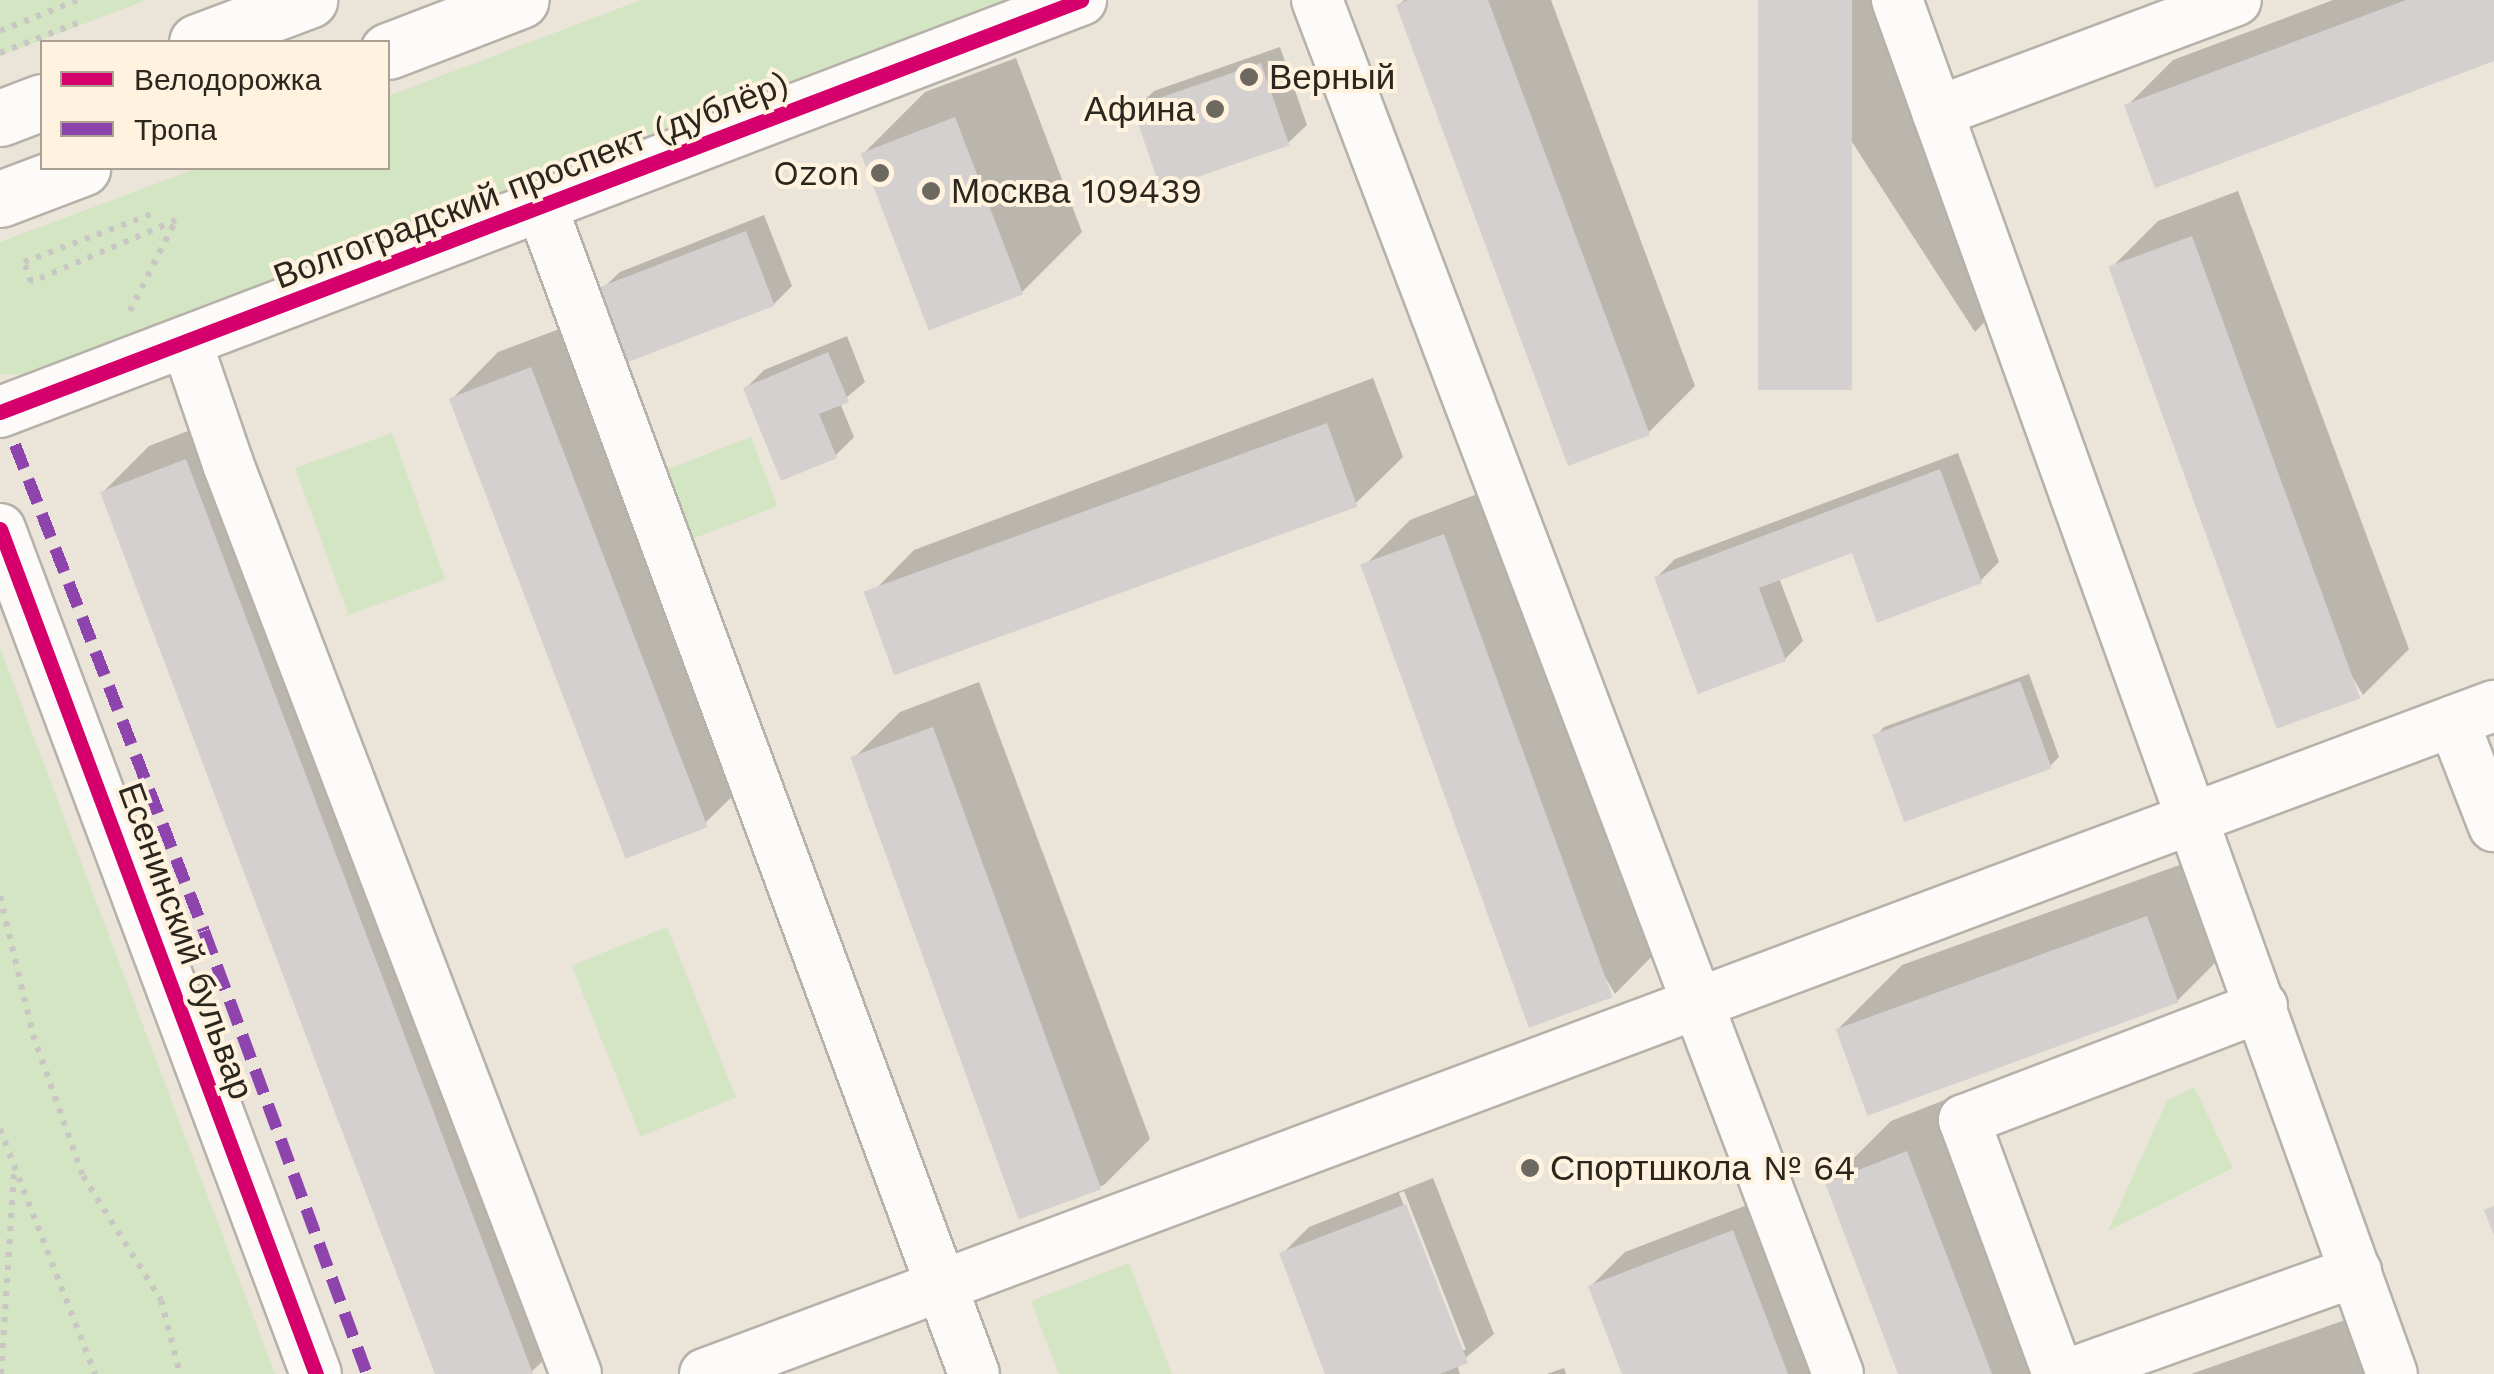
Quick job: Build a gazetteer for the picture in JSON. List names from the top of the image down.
{
  "streets": {
    "street": ["Волгоградский проспект (дублёр)", "Есенинский бульвар"]
  },
  "places": [
    "Верный",
    "Афина",
    "Ozon",
    "Москва 109439",
    "Спортшкола № 64"
  ],
  "legend": ["Велодорожка", "Тропа"]
}
